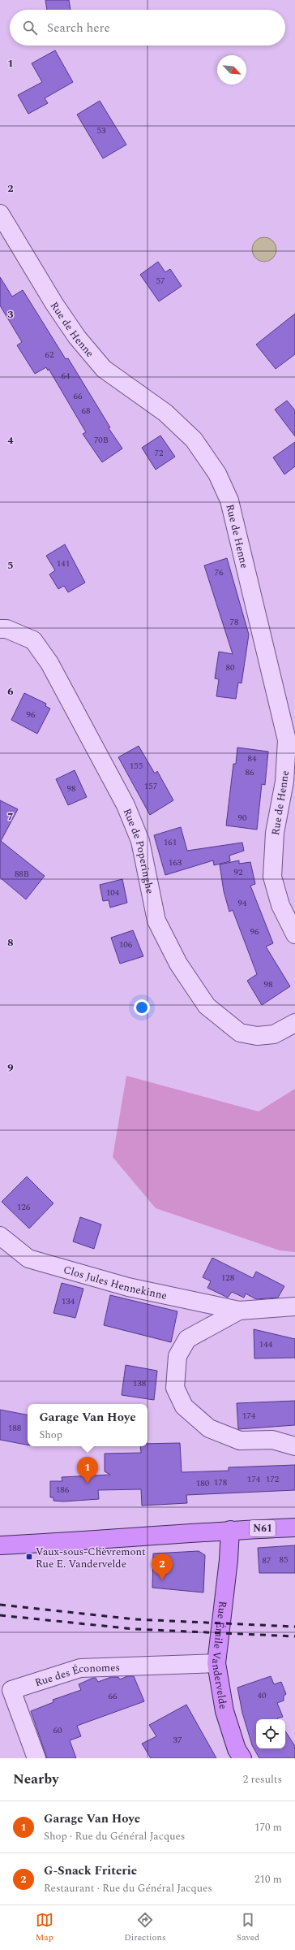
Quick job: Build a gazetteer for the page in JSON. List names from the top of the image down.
{
  "streets": {
    "main road": ["N61", "Rue Émile Vandervelde"],
    "street": [
      "Rue de Henne",
      "Rue de Poperinghe",
      "Clos Jules Hennekinne",
      "Rue des Économes"
    ]
  },
  "crossings": [
    ["N61", "Rue Émile Vandervelde"],
    ["Rue Émile Vandervelde", "Rue des Économes"]
  ],
  "places": {
    "transit": ["Vaux-sous-Chèvremont Rue E. Vandervelde"]
  },
  "house_numbers": [
    "53",
    "57",
    "62",
    "64",
    "66",
    "68",
    "70B",
    "72",
    "141",
    "76",
    "78",
    "80",
    "96",
    "84",
    "155",
    "86",
    "157",
    "98",
    "90",
    "161",
    "163",
    "92",
    "88B",
    "104",
    "94",
    "96",
    "106",
    "98",
    "126",
    "128",
    "134",
    "144",
    "138",
    "174",
    "188",
    "174",
    "172",
    "178",
    "180",
    "186",
    "85",
    "87",
    "40",
    "66",
    "60",
    "37"
  ],
  "north": "bottom right",
  "page": {
    "search": "Search here",
    "popup": ["Garage Van Hoye", "Shop"],
    "pins": ["1", "2"],
    "heading": ["Nearby", "2 results"],
    "list": [
      {
        "mark": "1",
        "name": "Garage Van Hoye",
        "note": "Shop · Rue du Général Jacques",
        "value": "170 m"
      },
      {
        "mark": "2",
        "name": "G-Snack Friterie",
        "note": "Restaurant · Rue du Général Jacques",
        "value": "210 m"
      }
    ],
    "nav": ["Map", "Directions", "Saved"]
  },
  "grid": {
    "rows": [
      "1",
      "2",
      "3",
      "4",
      "5",
      "6",
      "7",
      "8",
      "9"
    ]
  }
}
